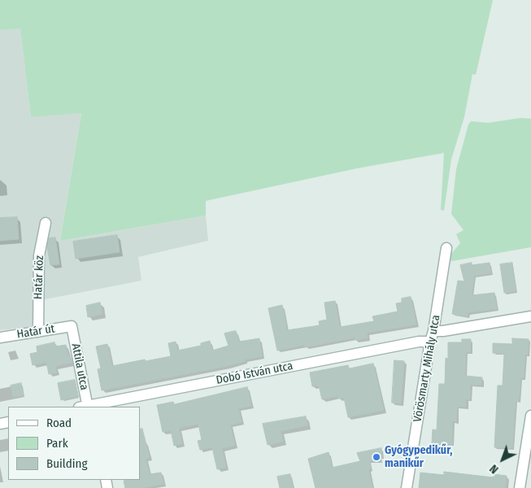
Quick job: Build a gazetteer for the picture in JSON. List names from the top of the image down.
{
  "streets": {
    "street": [
      "Határ köz",
      "Határ út",
      "Attila utca",
      "Vörösmarty Mihály utca",
      "Dobó István utca"
    ]
  },
  "crossings": [
    ["Határ köz", "Határ út"],
    ["Határ út", "Attila utca"],
    ["Vörösmarty Mihály utca", "Dobó István utca"]
  ],
  "places": ["Gyógypedikűr, manikűr"],
  "legend": ["Road", "Park", "Building"],
  "north": "bottom left"
}
